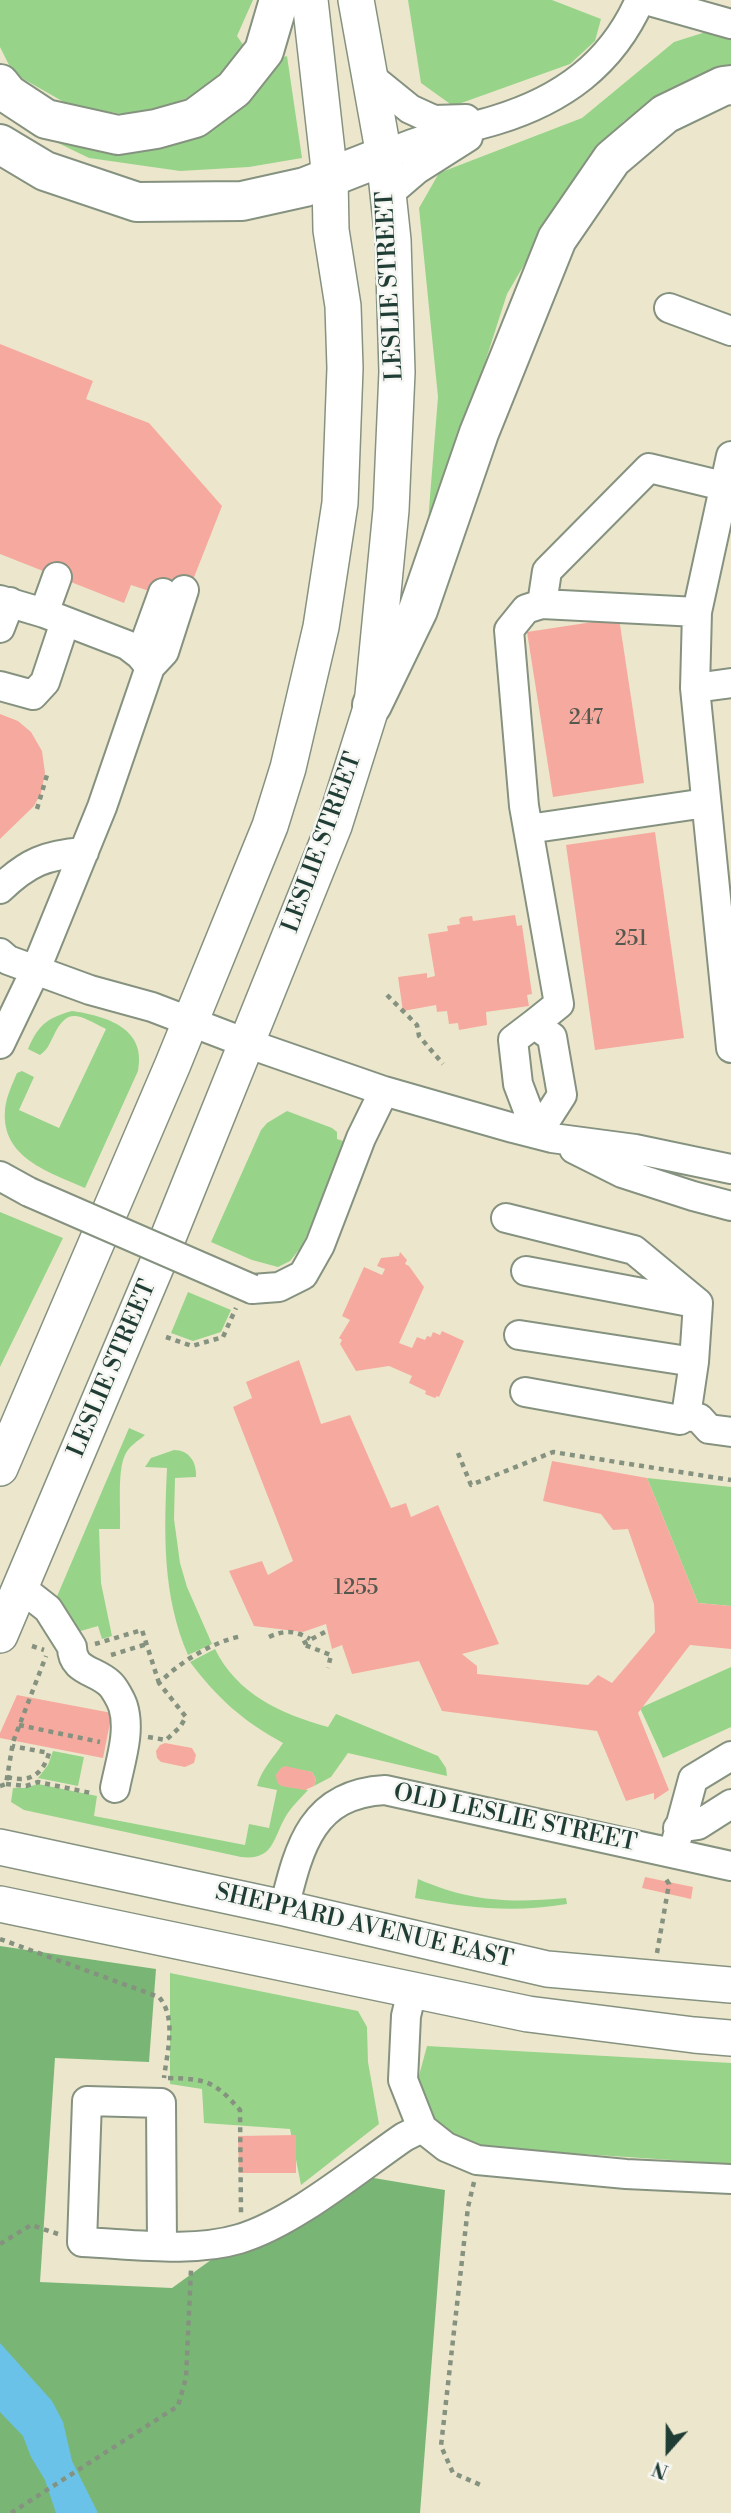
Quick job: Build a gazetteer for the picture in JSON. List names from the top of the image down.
{
  "streets": {
    "main road": ["LESLIE STREET", "SHEPPARD AVENUE EAST"],
    "street": ["OLD LESLIE STREET"]
  },
  "crossings": [
    ["OLD LESLIE STREET", "SHEPPARD AVENUE EAST"]
  ],
  "house_numbers": ["247", "251", "1255"],
  "north": "bottom"
}
